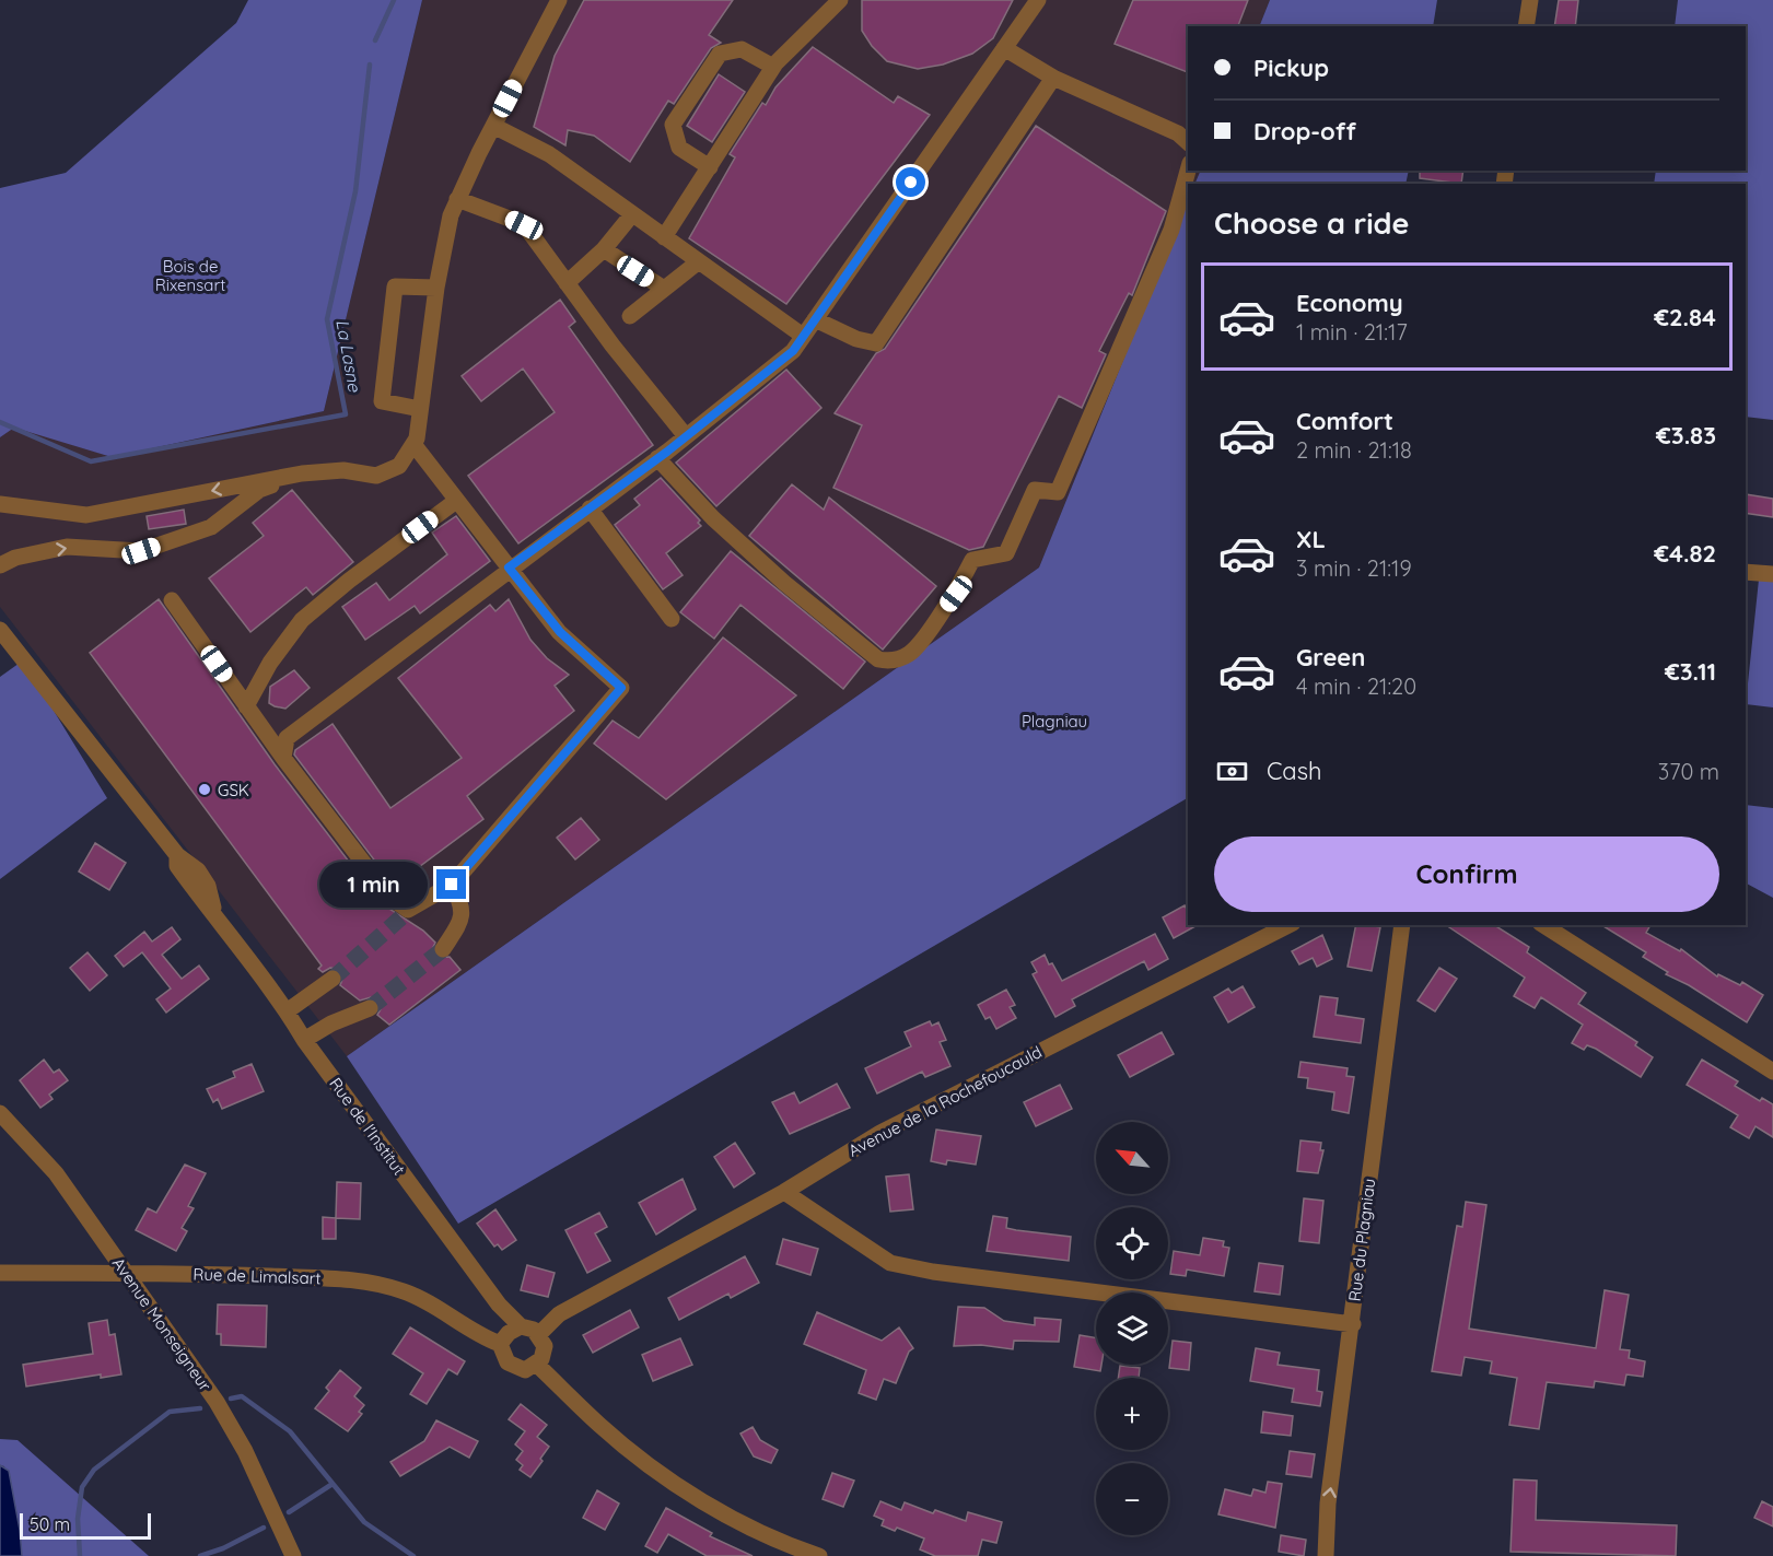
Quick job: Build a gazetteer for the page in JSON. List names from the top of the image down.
{
  "streets": {
    "street": [
      "Avenue de la Rochefoucauld",
      "Rue de l'Institut",
      "Rue du Plagniau",
      "Rue de Limalsart",
      "Avenue Monseigneur"
    ]
  },
  "crossings": [
    ["Avenue de la Rochefoucauld", "Rue de l'Institut"],
    ["Avenue de la Rochefoucauld", "Rue de Limalsart"],
    ["Rue de l'Institut", "Rue de Limalsart"],
    ["Rue de Limalsart", "Avenue Monseigneur"]
  ],
  "one_way": ["Rue du Plagniau"],
  "water": ["La Lasne"],
  "parks": ["Bois de Rixensart", "Plagniau"],
  "places": ["GSK"],
  "scale_bar": "50 m",
  "north": "top left",
  "page": {
    "banner": ["Pickup", "Drop-off"],
    "heading": "Choose a ride",
    "list": [
      {
        "name": "Economy",
        "note": "1 min · 21:17",
        "value": "€2.84"
      },
      {
        "name": "Comfort",
        "note": "2 min · 21:18",
        "value": "€3.83"
      },
      {
        "name": "XL",
        "note": "3 min · 21:19",
        "value": "€4.82"
      },
      {
        "name": "Green",
        "note": "4 min · 21:20",
        "value": "€3.11"
      }
    ],
    "pay": ["Cash", "370 m"],
    "buttons": "Confirm",
    "bubble": "1 min",
    "map_buttons": ["+", "−"],
    "scale": "50 m"
  }
}
